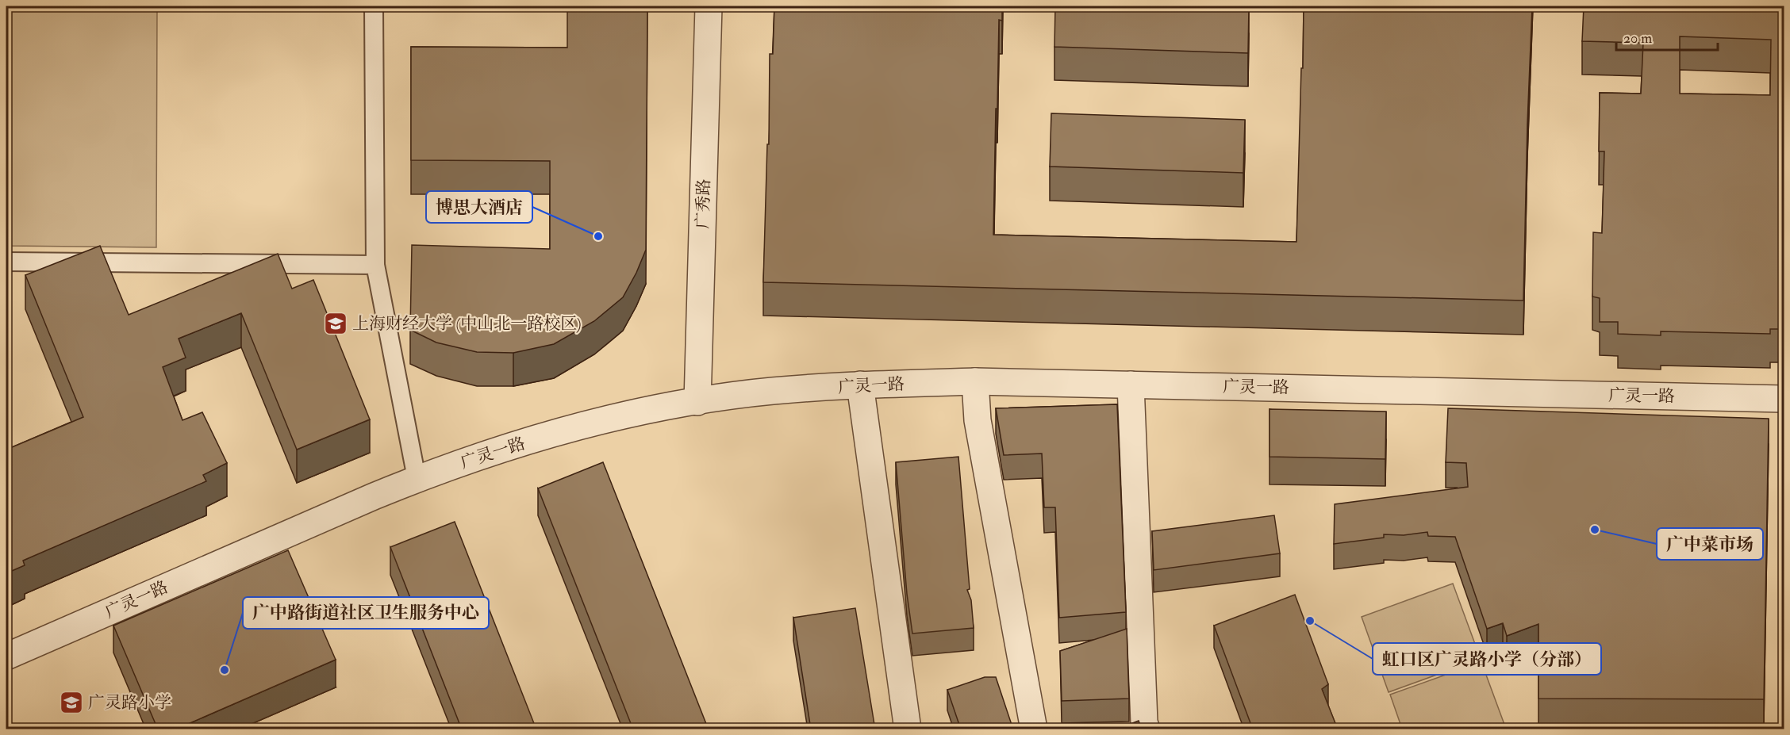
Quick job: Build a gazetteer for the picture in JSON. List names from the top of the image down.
{
  "streets": {
    "street": ["广秀路", "广灵一路"]
  },
  "crossings": [
    ["广秀路", "广灵一路"]
  ],
  "places": {
    "other": [
      "博思大酒店",
      "广中菜市场",
      "虹口区广灵路小学（分部）",
      "广中路街道社区卫生服务中心"
    ],
    "school or university": ["上海财经大学 (中山北一路校区)", "广灵路小学"]
  },
  "scale_bar": "20 m"
}
